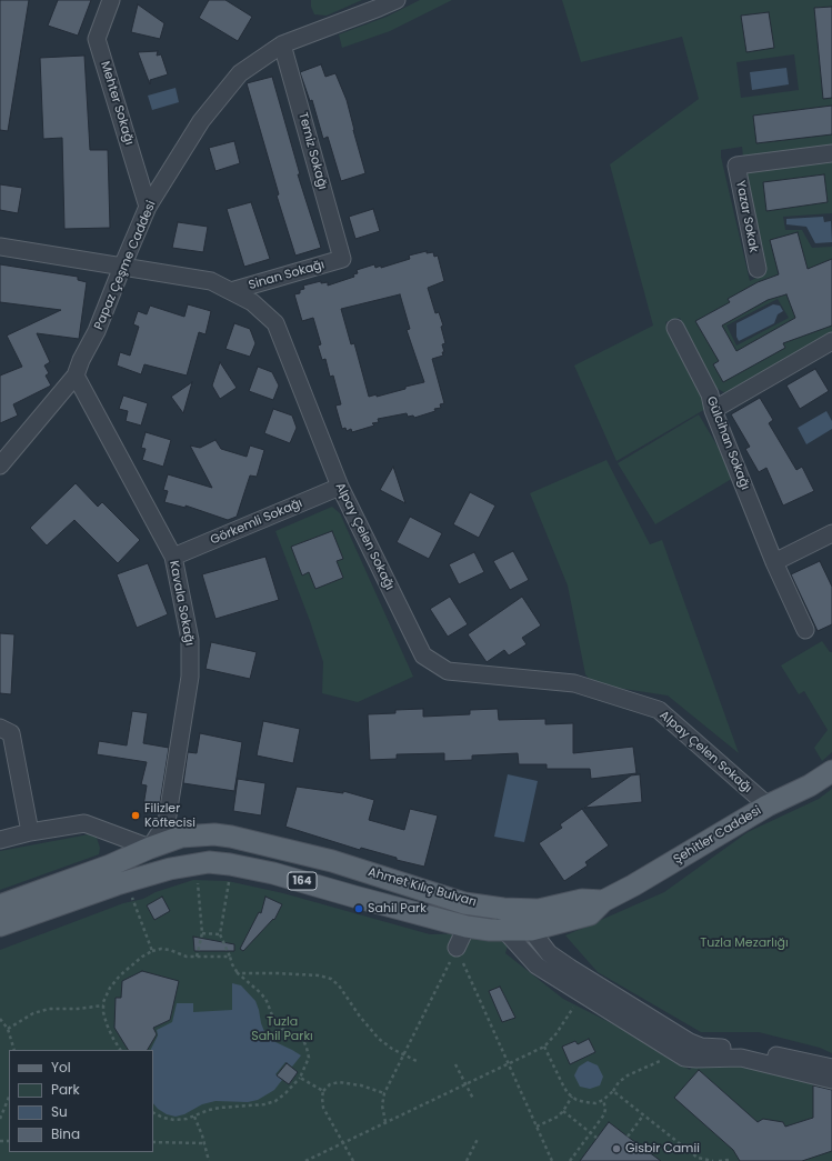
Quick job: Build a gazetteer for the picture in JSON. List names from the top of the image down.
{
  "streets": {
    "main road": ["Şehitler Caddesi", "164", "Ahmet Kılıç Bulvarı"],
    "street": [
      "Mehter Sokağı",
      "Temiz Sokağı",
      "Yazar Sokak",
      "Papaz Çeşme Caddesi",
      "Sinan Sokağı",
      "Gülcihan Sokağı",
      "Görkemli Sokağı",
      "Alpay Çelen Sokağı",
      "Kavala Sokağı"
    ]
  },
  "crossings": [
    ["Mehter Sokağı", "Papaz Çeşme Caddesi"],
    ["Temiz Sokağı", "Papaz Çeşme Caddesi"],
    ["Temiz Sokağı", "Sinan Sokağı"],
    ["Papaz Çeşme Caddesi", "Alpay Çelen Sokağı"],
    ["Papaz Çeşme Caddesi", "Kavala Sokağı"],
    ["Sinan Sokağı", "Alpay Çelen Sokağı"],
    ["Görkemli Sokağı", "Alpay Çelen Sokağı"],
    ["Görkemli Sokağı", "Kavala Sokağı"],
    ["Alpay Çelen Sokağı", "Şehitler Caddesi"],
    ["Kavala Sokağı", "Ahmet Kılıç Bulvarı"],
    ["Şehitler Caddesi", "Ahmet Kılıç Bulvarı"]
  ],
  "parks": ["Tuzla Mezarlığı", "Tuzla Sahil Parkı"],
  "places": ["Filizler Köftecisi", "Sahil Park", "Gisbir Camii"],
  "legend": [
    "Yol",
    "Park",
    "Su",
    "Bina"
  ]
}
